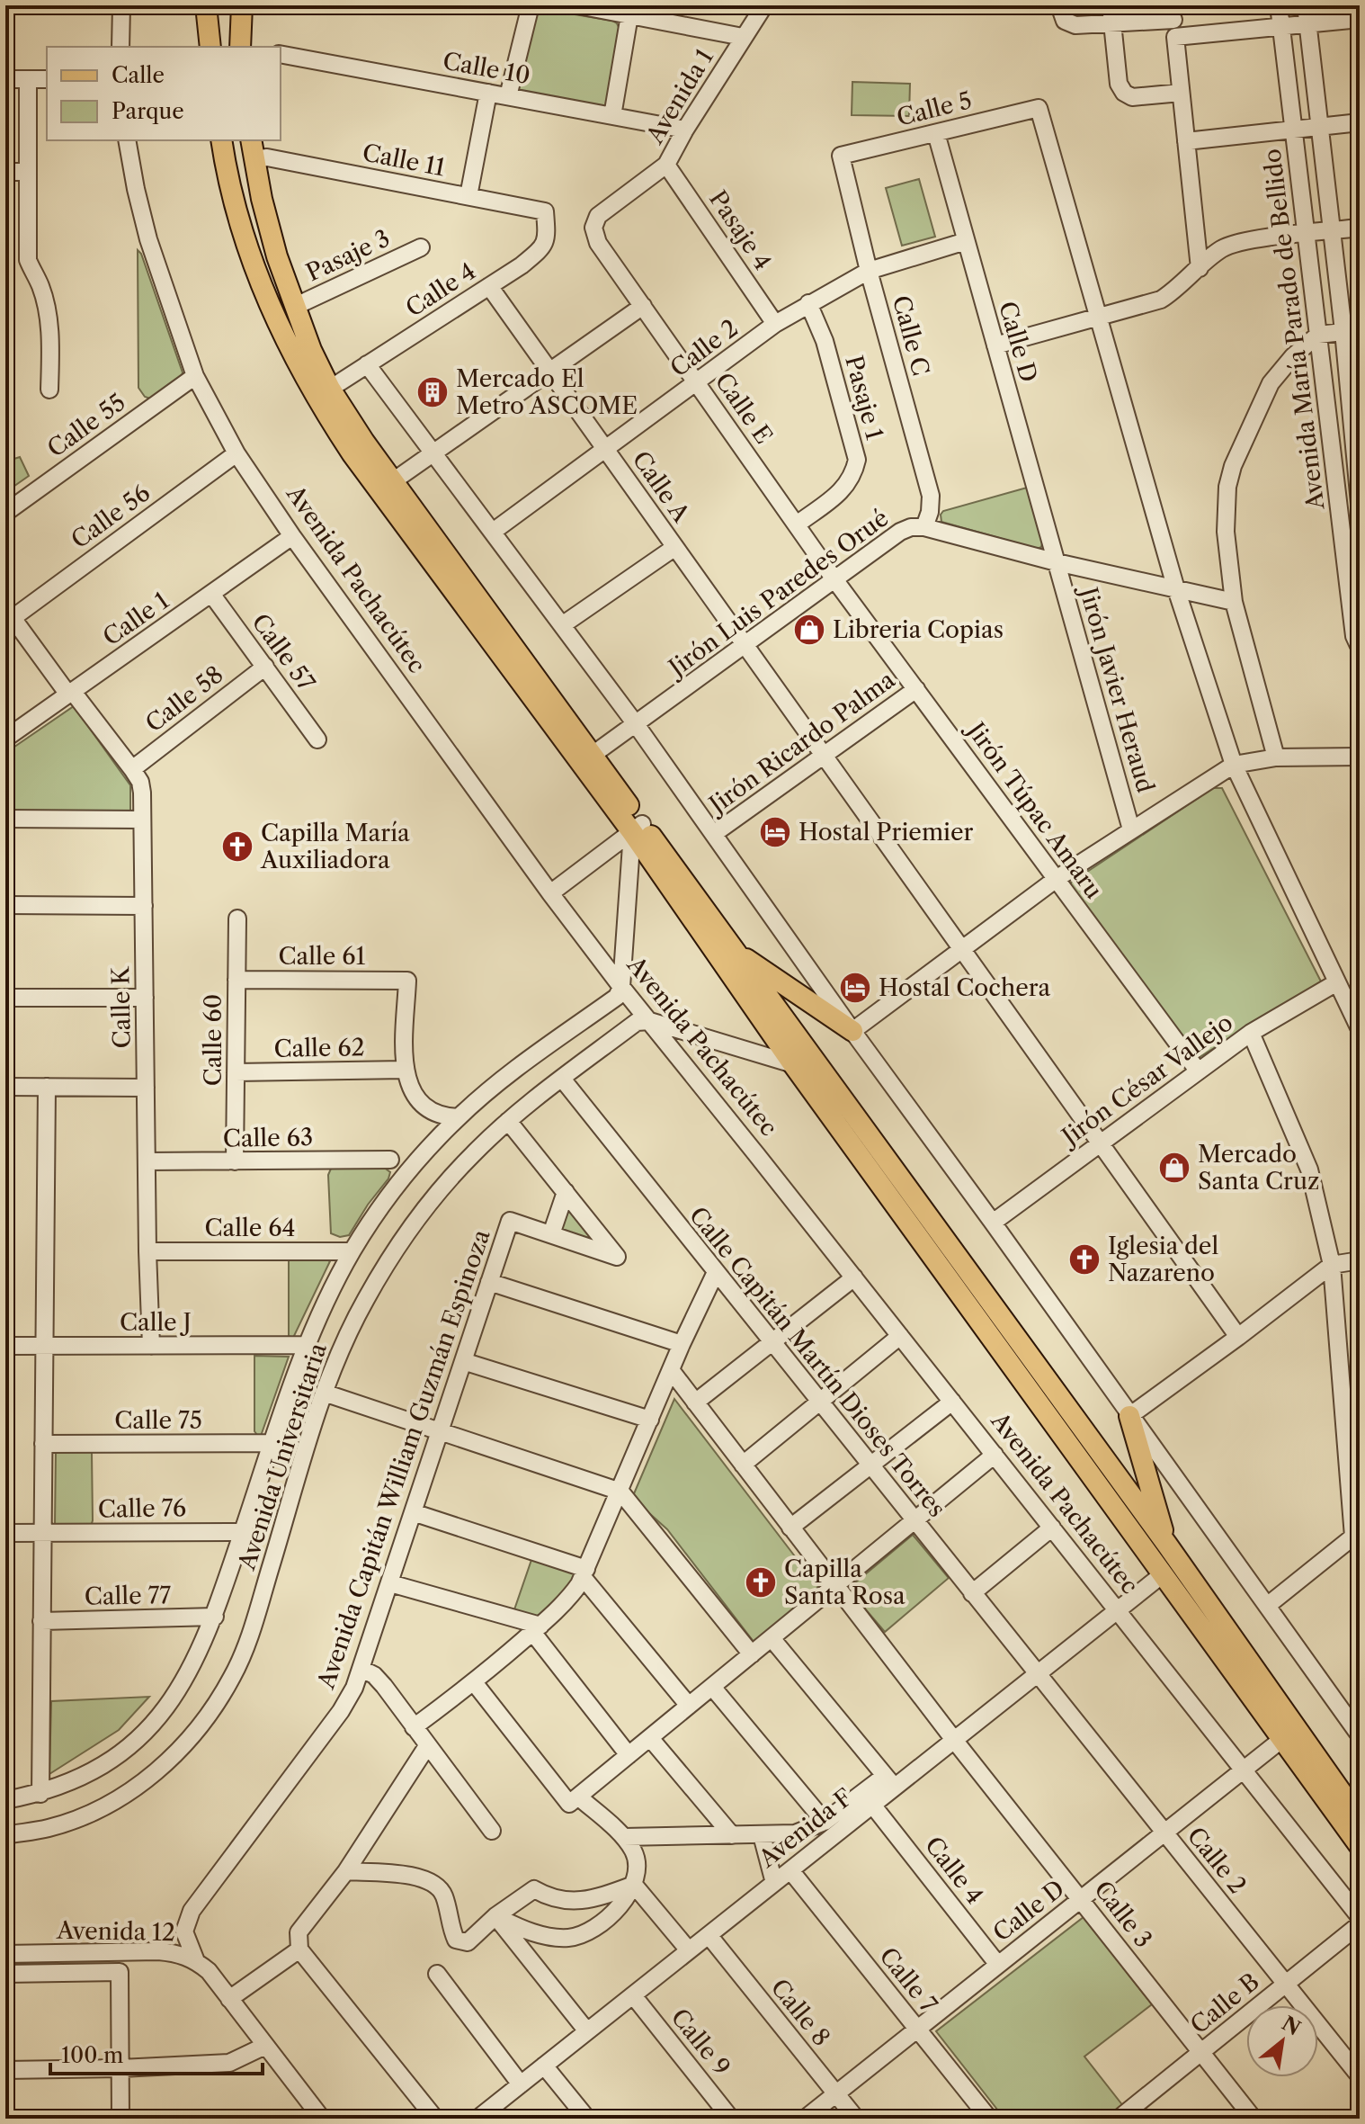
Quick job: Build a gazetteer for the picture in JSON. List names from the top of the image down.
{
  "streets": {
    "main road": ["Avenida Pachacútec"],
    "street": [
      "Calle 10",
      "Avenida 1",
      "Calle 5",
      "Calle 11",
      "Pasaje 4",
      "Pasaje 3",
      "Calle 4",
      "Avenida María Parado de Bellido",
      "Calle C",
      "Calle D",
      "Calle 2",
      "Pasaje 1",
      "Calle E",
      "Calle 55",
      "Calle A",
      "Calle 56",
      "Jirón Luis Paredes Orué",
      "Calle 1",
      "Calle 57",
      "Jirón Javier Heraud",
      "Calle 58",
      "Jirón Ricardo Palma",
      "Jirón Túpac Amaru",
      "Calle 61",
      "Calle K",
      "Calle 60",
      "Calle 62",
      "Jirón César Vallejo",
      "Calle 63",
      "Calle 64",
      "Calle J",
      "Calle Capitán Martín Dioses Torres",
      "Calle 75",
      "Avenida Universitaria",
      "Avenida Capitán William Guzmán Espinoza",
      "Calle 76",
      "Calle 77",
      "Avenida F",
      "Calle 3",
      "Avenida 12",
      "Calle 7",
      "Calle B",
      "Calle 8",
      "Calle 9"
    ]
  },
  "crossings": [
    ["Calle 10", "Avenida 1"],
    ["Avenida 1", "Pasaje 4"],
    ["Avenida 1", "Calle E"],
    ["Calle 5", "Calle C"],
    ["Calle 5", "Calle D"],
    ["Calle 11", "Calle 4"],
    ["Calle 11", "Avenida Pachacútec"],
    ["Pasaje 4", "Calle 2"],
    ["Pasaje 3", "Avenida Pachacútec"],
    ["Calle 4", "Calle D"],
    ["Calle 4", "Calle A"],
    ["Calle 4", "Avenida Pachacútec"],
    ["Calle 4", "Avenida F"],
    ["Calle C", "Calle 2"],
    ["Calle C", "Jirón Luis Paredes Orué"],
    ["Calle D", "Calle 2"],
    ["Calle D", "Avenida Pachacútec"],
    ["Calle D", "Jirón Luis Paredes Orué"],
    ["Calle D", "Jirón Javier Heraud"],
    ["Calle D", "Calle 3"],
    ["Calle D", "Calle 7"],
    ["Calle D", "Calle 8"],
    ["Calle 2", "Pasaje 1"],
    ["Calle 2", "Calle E"],
    ["Calle 2", "Calle A"],
    ["Calle 2", "Calle Capitán Martín Dioses Torres"],
    ["Calle 2", "Avenida F"],
    ["Calle 2", "Calle B"],
    ["Pasaje 1", "Calle E"],
    ["Calle E", "Jirón Luis Paredes Orué"],
    ["Calle E", "Jirón Túpac Amaru"],
    ["Calle 55", "Avenida Pachacútec"],
    ["Calle A", "Jirón Luis Paredes Orué"],
    ["Calle A", "Jirón Ricardo Palma"],
    ["Calle A", "Jirón César Vallejo"],
    ["Calle 56", "Avenida Pachacútec"],
    ["Calle 56", "Calle K"],
    ["Avenida Pachacútec", "Jirón Luis Paredes Orué"],
    ["Avenida Pachacútec", "Calle 1"],
    ["Avenida Pachacútec", "Avenida Universitaria"],
    ["Avenida Pachacútec", "Avenida F"],
    ["Jirón Luis Paredes Orué", "Jirón Javier Heraud"],
    ["Jirón Luis Paredes Orué", "Jirón Túpac Amaru"],
    ["Calle 1", "Calle 57"],
    ["Calle 1", "Calle K"],
    ["Calle 57", "Calle 58"],
    ["Calle 58", "Calle K"],
    ["Jirón Ricardo Palma", "Jirón Túpac Amaru"],
    ["Jirón Túpac Amaru", "Jirón César Vallejo"],
    ["Calle 61", "Calle 60"],
    ["Calle 61", "Calle 62"],
    ["Calle K", "Calle 63"],
    ["Calle K", "Calle 64"],
    ["Calle K", "Calle J"],
    ["Calle 60", "Calle 62"],
    ["Calle 60", "Calle 63"],
    ["Calle 64", "Avenida Universitaria"],
    ["Calle J", "Avenida Universitaria"],
    ["Calle Capitán Martín Dioses Torres", "Avenida Universitaria"],
    ["Calle Capitán Martín Dioses Torres", "Avenida F"],
    ["Calle 75", "Avenida Universitaria"],
    ["Avenida Universitaria", "Calle 76"],
    ["Avenida Universitaria", "Calle 77"],
    ["Avenida Capitán William Guzmán Espinoza", "Avenida 12"],
    ["Avenida F", "Calle 3"],
    ["Avenida F", "Calle 7"],
    ["Avenida F", "Calle 8"],
    ["Avenida F", "Calle 9"],
    ["Calle 3", "Calle B"]
  ],
  "places": {
    "building": ["Mercado El Metro ASCOME"],
    "shop": ["Libreria Copias", "Mercado Santa Cruz"],
    "hotel": ["Hostal Priemier", "Hostal Cochera"],
    "church": ["Capilla María Auxiliadora", "Iglesia del Nazareno", "Capilla Santa Rosa"]
  },
  "legend": ["Calle", "Parque"],
  "scale_bar": "100 m",
  "north": "top right"
}
